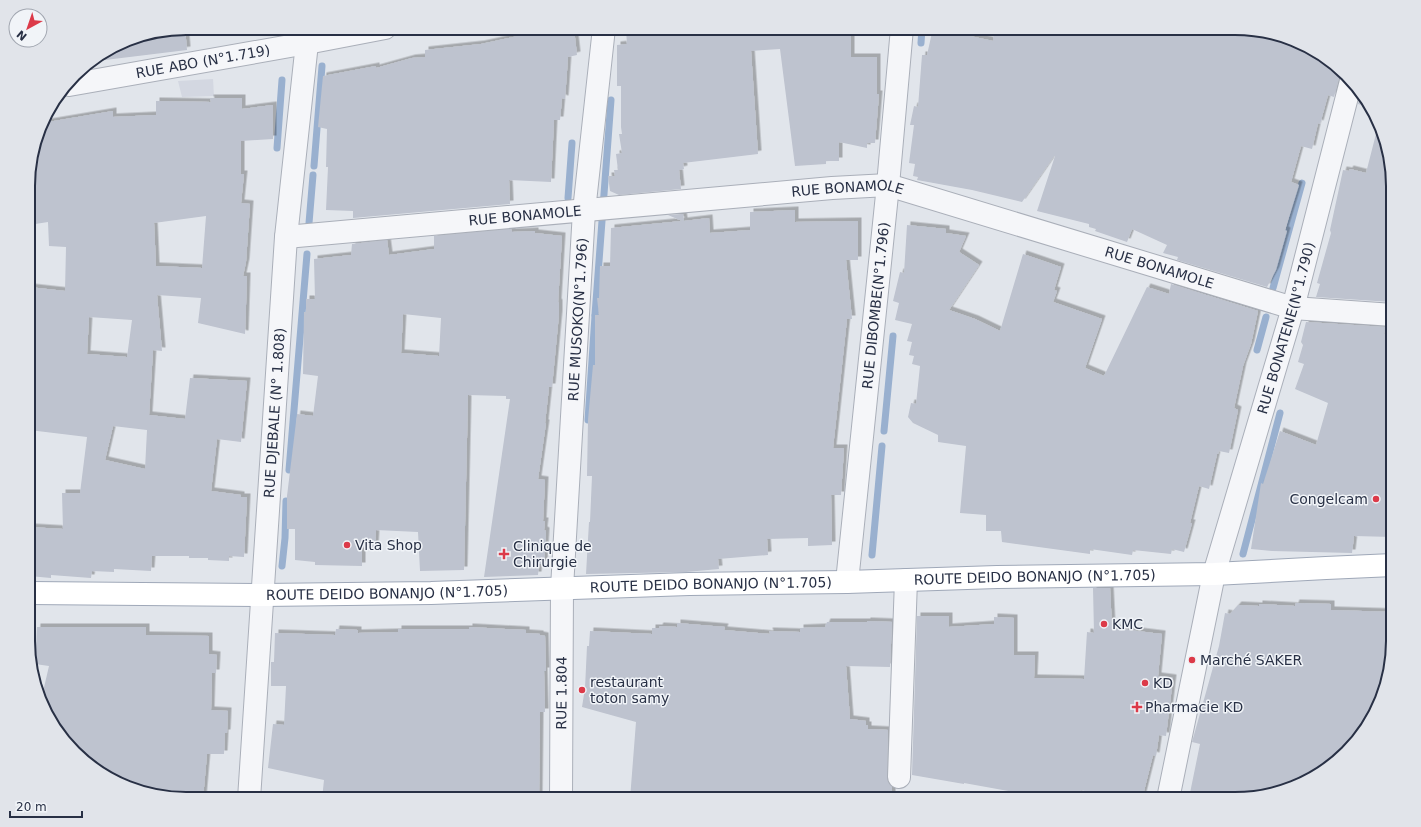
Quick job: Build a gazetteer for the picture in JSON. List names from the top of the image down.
{
  "streets": {
    "main road": ["ROUTE DEIDO BONANJO (N°1.705)"],
    "street": [
      "RUE ABO (N°1.719)",
      "RUE BONAMOLE",
      "RUE DIBOMBE(N°1.796)",
      "RUE MUSOKO(N°1.796)",
      "RUE BONATENE(N°1.790)",
      "RUE DJEBALE (N° 1.808)",
      "RUE 1.804"
    ]
  },
  "crossings": [
    ["RUE ABO (N°1.719)", "RUE DJEBALE (N° 1.808)"],
    ["RUE BONAMOLE", "RUE DIBOMBE(N°1.796)"],
    ["RUE BONAMOLE", "RUE MUSOKO(N°1.796)"],
    ["RUE BONAMOLE", "RUE BONATENE(N°1.790)"],
    ["RUE BONAMOLE", "RUE DJEBALE (N° 1.808)"],
    ["RUE DIBOMBE(N°1.796)", "ROUTE DEIDO BONANJO (N°1.705)"],
    ["RUE MUSOKO(N°1.796)", "ROUTE DEIDO BONANJO (N°1.705)"],
    ["RUE MUSOKO(N°1.796)", "RUE 1.804"],
    ["RUE BONATENE(N°1.790)", "ROUTE DEIDO BONANJO (N°1.705)"],
    ["RUE DJEBALE (N° 1.808)", "ROUTE DEIDO BONANJO (N°1.705)"],
    ["ROUTE DEIDO BONANJO (N°1.705)", "RUE 1.804"]
  ],
  "places": {
    "other": [
      "Congelcam",
      "Vita Shop",
      "KMC",
      "Marché SAKER",
      "KD",
      "restaurant toton samy"
    ],
    "health": ["Clinique de Chirurgie", "Pharmacie KD"]
  },
  "scale_bar": "20 m",
  "north": "bottom left"
}
